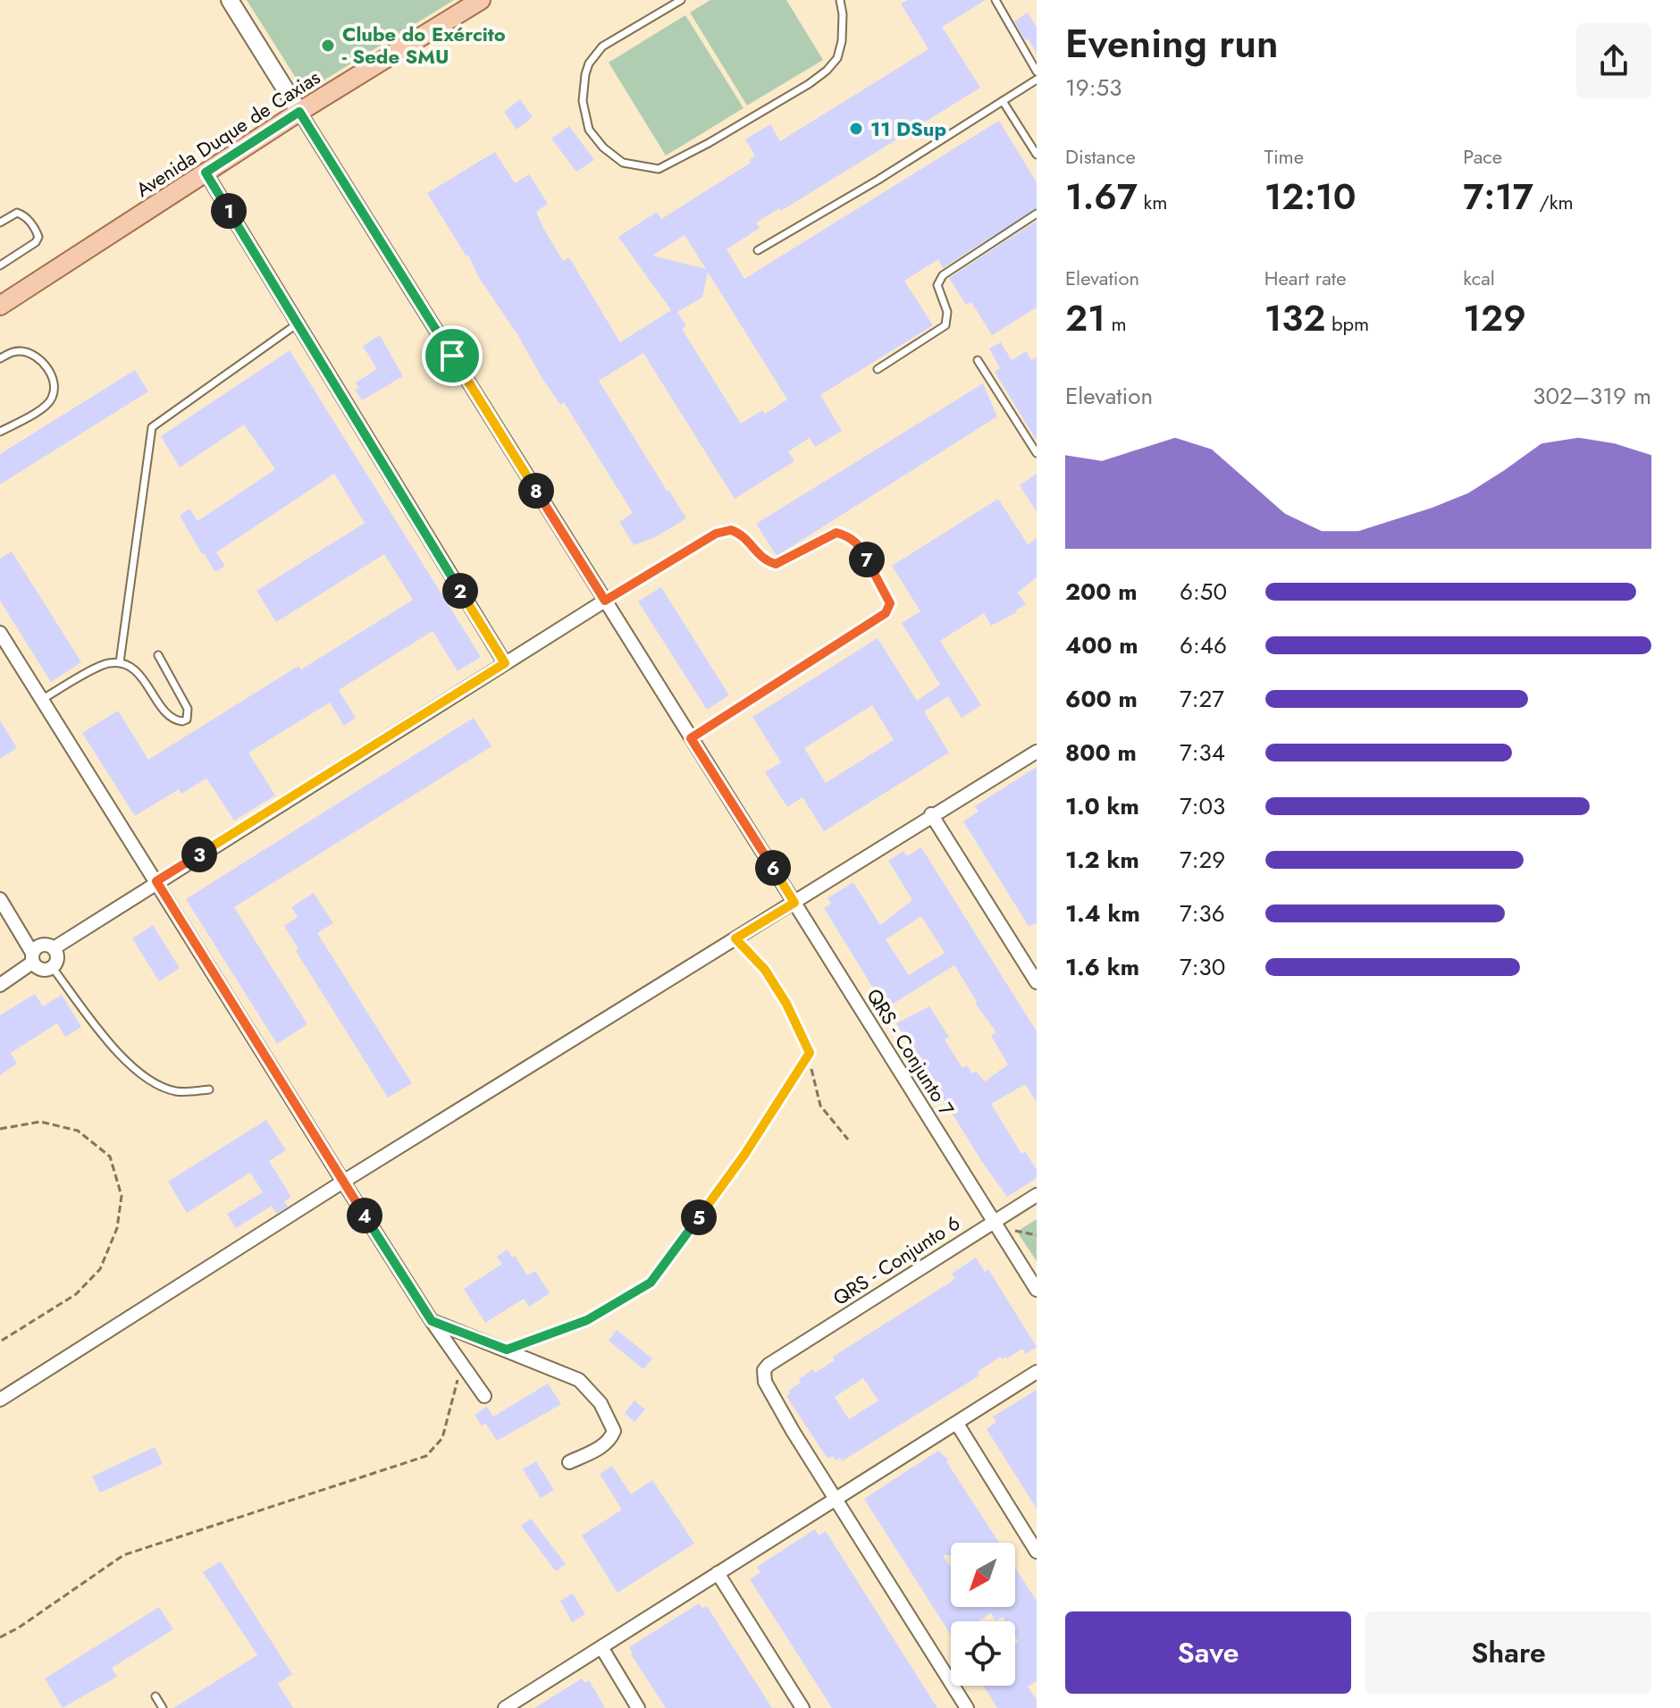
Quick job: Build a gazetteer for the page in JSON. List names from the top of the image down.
{
  "streets": {
    "main road": ["Avenida Duque de Caxias"],
    "street": ["QRS - Conjunto 7", "QRS - Conjunto 6"]
  },
  "crossings": [
    ["Avenida Duque de Caxias", "QRS - Conjunto 7"],
    ["QRS - Conjunto 7", "QRS - Conjunto 6"]
  ],
  "places": ["Clube do Exército - Sede SMU", "11 DSup"],
  "north": "bottom left",
  "page": {
    "heading": ["Evening run", "19:53"],
    "stats": [
      ["Distance", "1.67 km"],
      ["Time", "12:10"],
      ["Pace", "7:17 /km"],
      ["Elevation", "21 m"],
      ["Heart rate", "132 bpm"],
      ["kcal", "129"]
    ],
    "pins": [
      "1",
      "8",
      "7",
      "2",
      "3",
      "6",
      "4",
      "5"
    ],
    "chart": ["Elevation", "302–319 m"],
    "list": [
      {
        "name": "200 m",
        "note": "6:50"
      },
      {
        "name": "400 m",
        "note": "6:46"
      },
      {
        "name": "600 m",
        "note": "7:27"
      },
      {
        "name": "800 m",
        "note": "7:34"
      },
      {
        "name": "1.0 km",
        "note": "7:03"
      },
      {
        "name": "1.2 km",
        "note": "7:29"
      },
      {
        "name": "1.4 km",
        "note": "7:36"
      },
      {
        "name": "1.6 km",
        "note": "7:30"
      }
    ],
    "buttons": ["Save", "Share"]
  }
}
